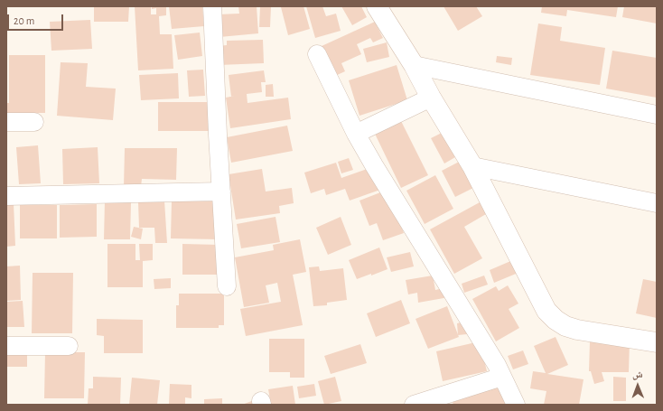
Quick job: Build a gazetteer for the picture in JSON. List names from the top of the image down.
{
  "scale_bar": "20 m",
  "north": "top"
}
